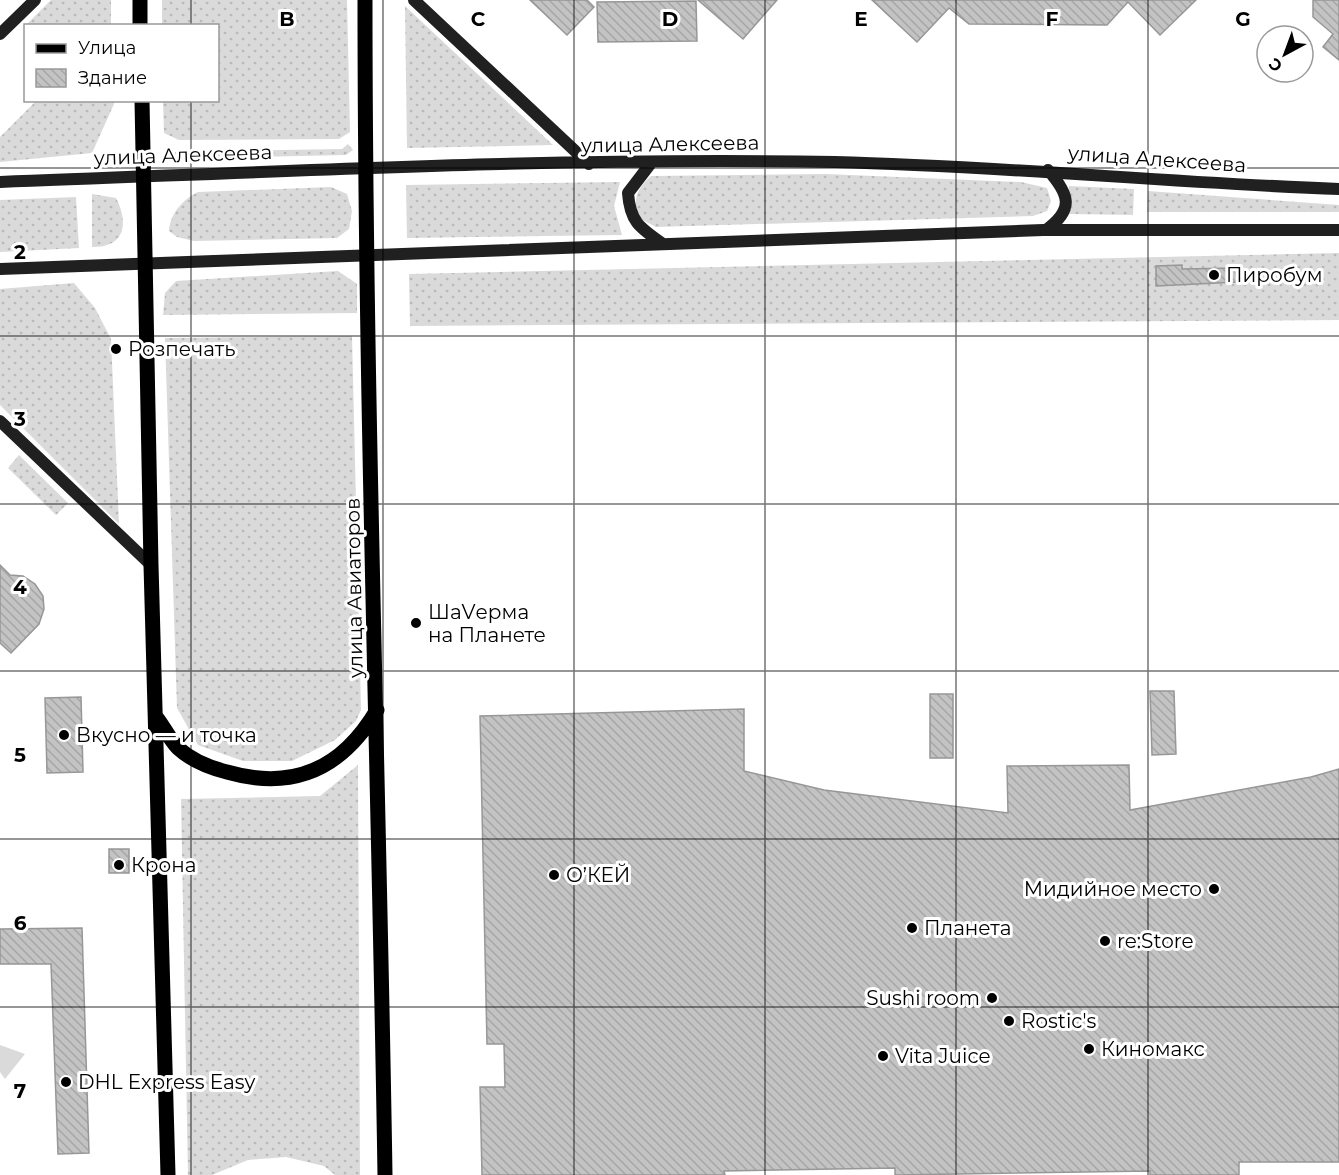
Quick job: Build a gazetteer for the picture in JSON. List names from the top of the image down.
{
  "streets": {
    "main road": ["улица Авиаторов"],
    "street": ["улица Алексеева"]
  },
  "crossings": [
    ["улица Алексеева", "улица Авиаторов"]
  ],
  "places": [
    "Пиробум",
    "Розпечать",
    "ШаVерма на Планете",
    "Вкусно — и точка",
    "Крона",
    "О’КЕЙ",
    "Мидийное место",
    "Планета",
    "re:Store",
    "Sushi room",
    "Rostic's",
    "Киномакс",
    "Vita Juice",
    "DHL Express Easy"
  ],
  "legend": ["Улица", "Здание"],
  "north": "bottom left",
  "grid": {
    "columns": [
      "B",
      "C",
      "D",
      "E",
      "F",
      "G"
    ],
    "rows": [
      "2",
      "3",
      "4",
      "5",
      "6",
      "7"
    ]
  }
}
